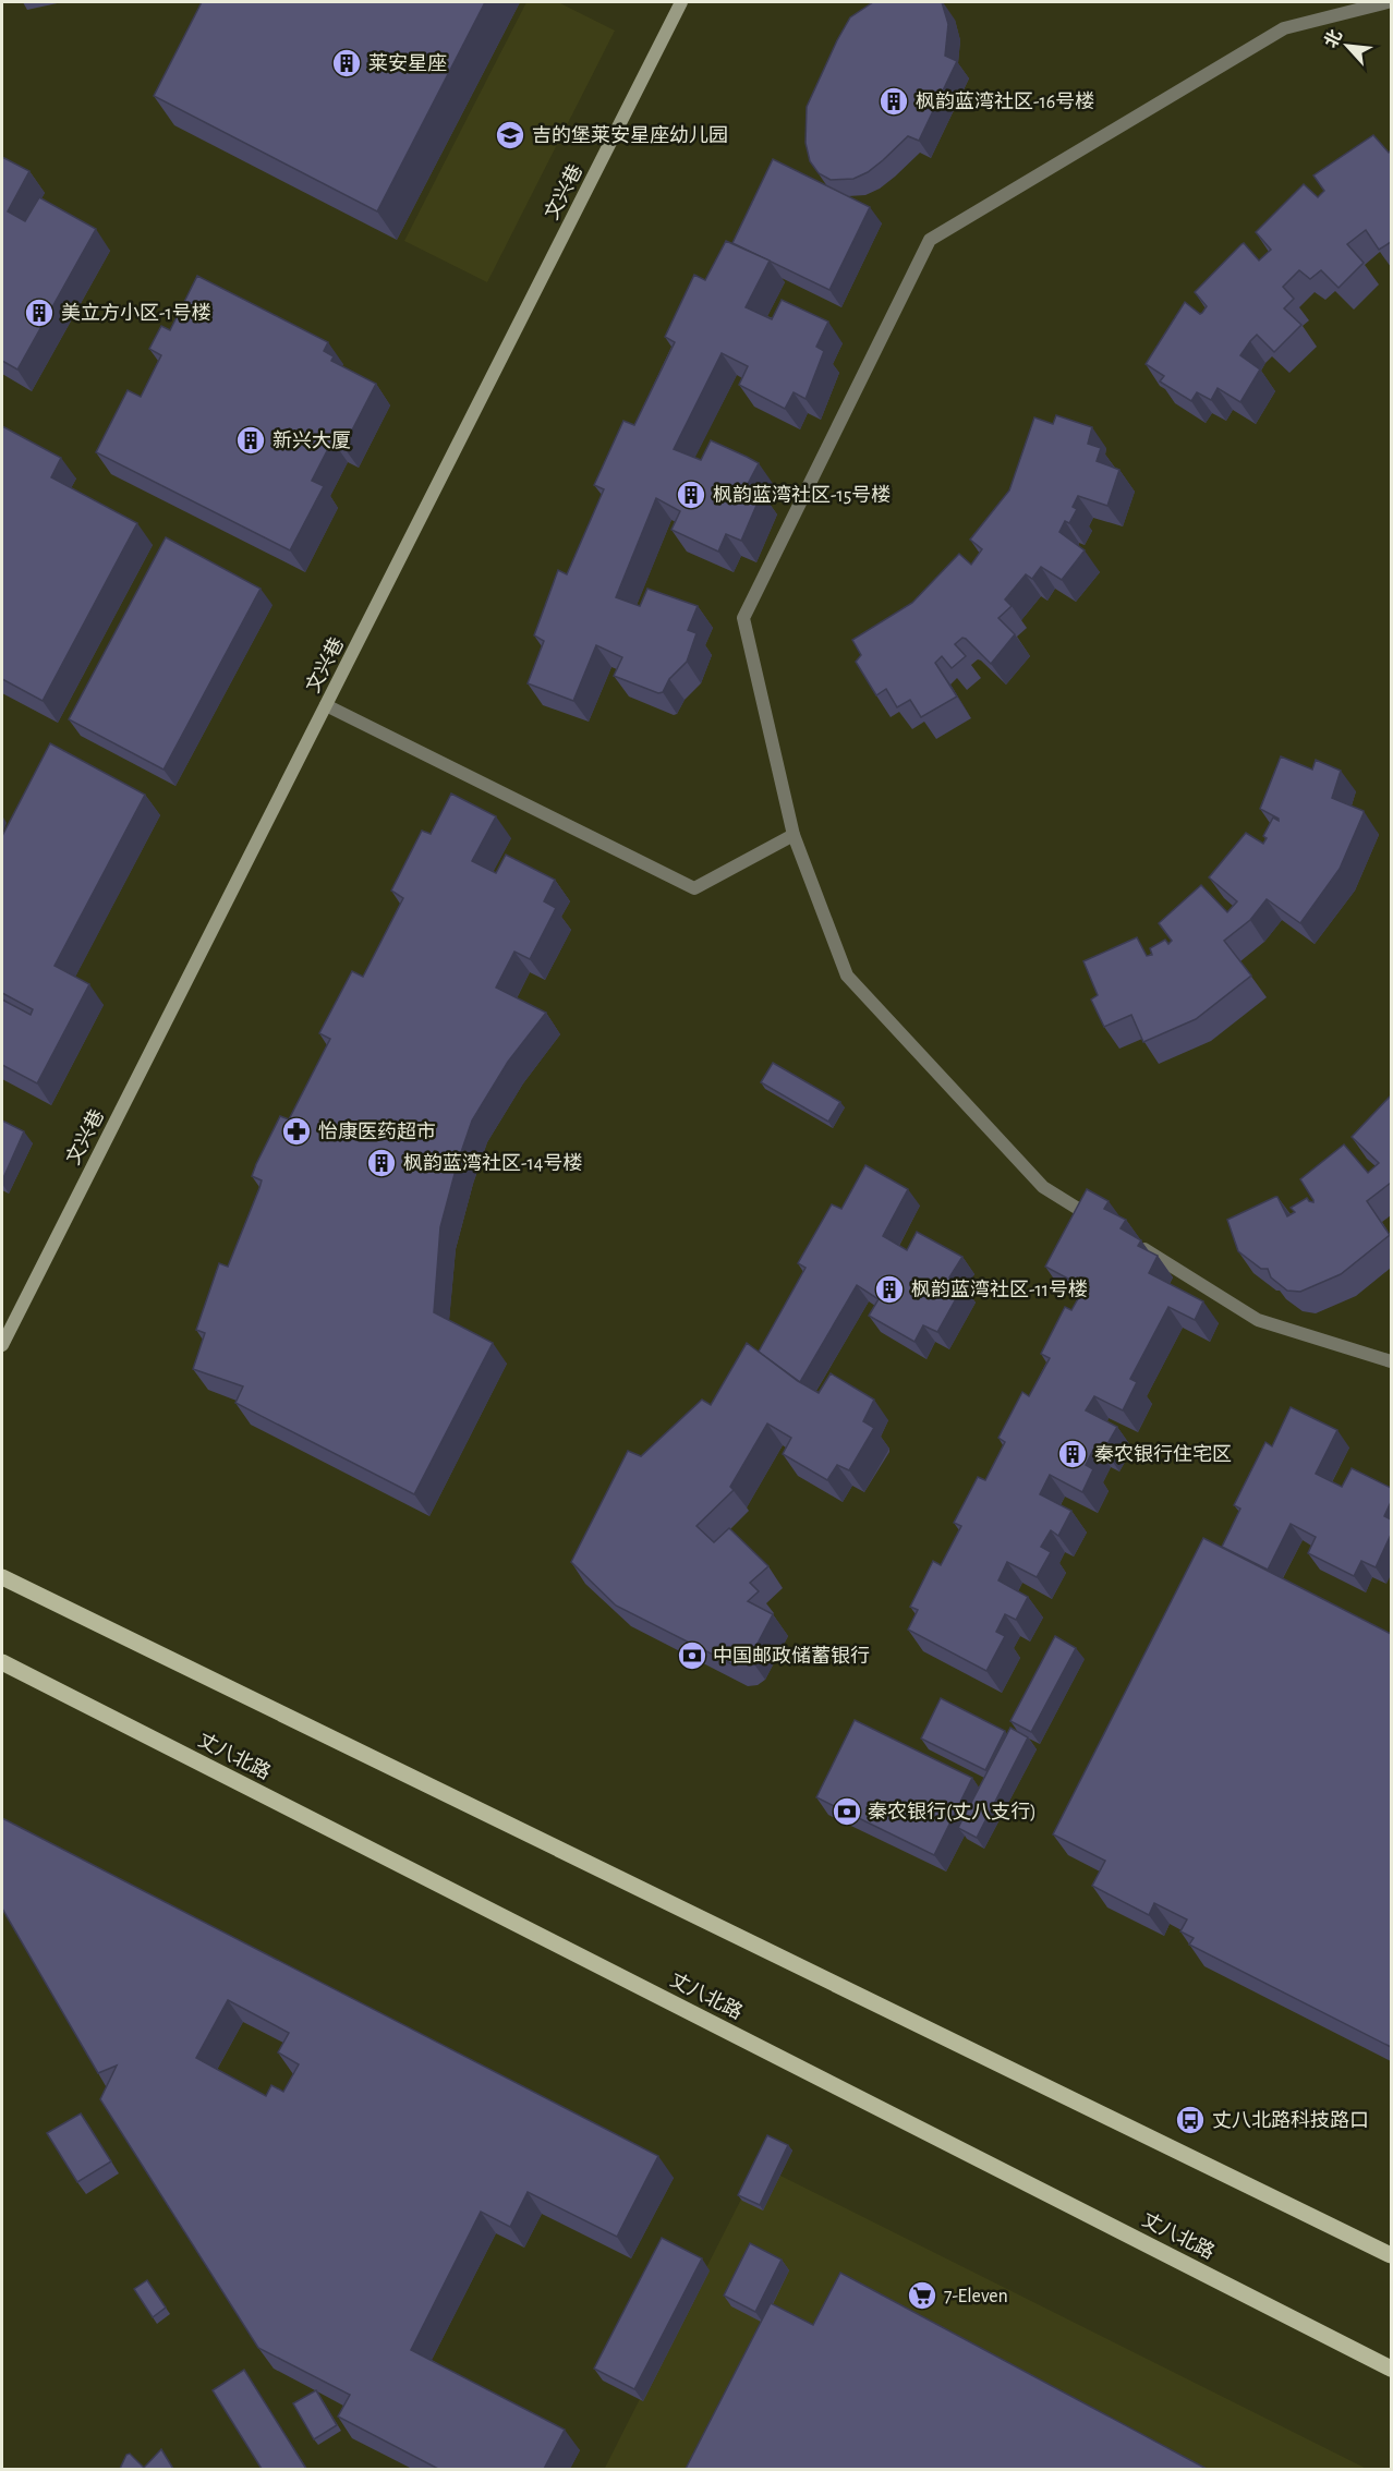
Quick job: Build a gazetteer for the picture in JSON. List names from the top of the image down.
{
  "streets": {
    "main road": ["丈八北路"],
    "street": ["文兴巷"]
  },
  "places": {
    "building": [
      "莱安星座",
      "枫韵蓝湾社区-16号楼",
      "美立方小区-1号楼",
      "新兴大厦",
      "枫韵蓝湾社区-15号楼",
      "枫韵蓝湾社区-14号楼",
      "枫韵蓝湾社区-11号楼",
      "秦农银行住宅区"
    ],
    "school or university": ["吉的堡莱安星座幼儿园"],
    "pharmacy": ["怡康医药超市"],
    "bank": ["中国邮政储蓄银行", "秦农银行(丈八支行)"],
    "bus stop": ["丈八北路科技路口"],
    "supermarket": ["7-Eleven"]
  },
  "north": "top left"
}
